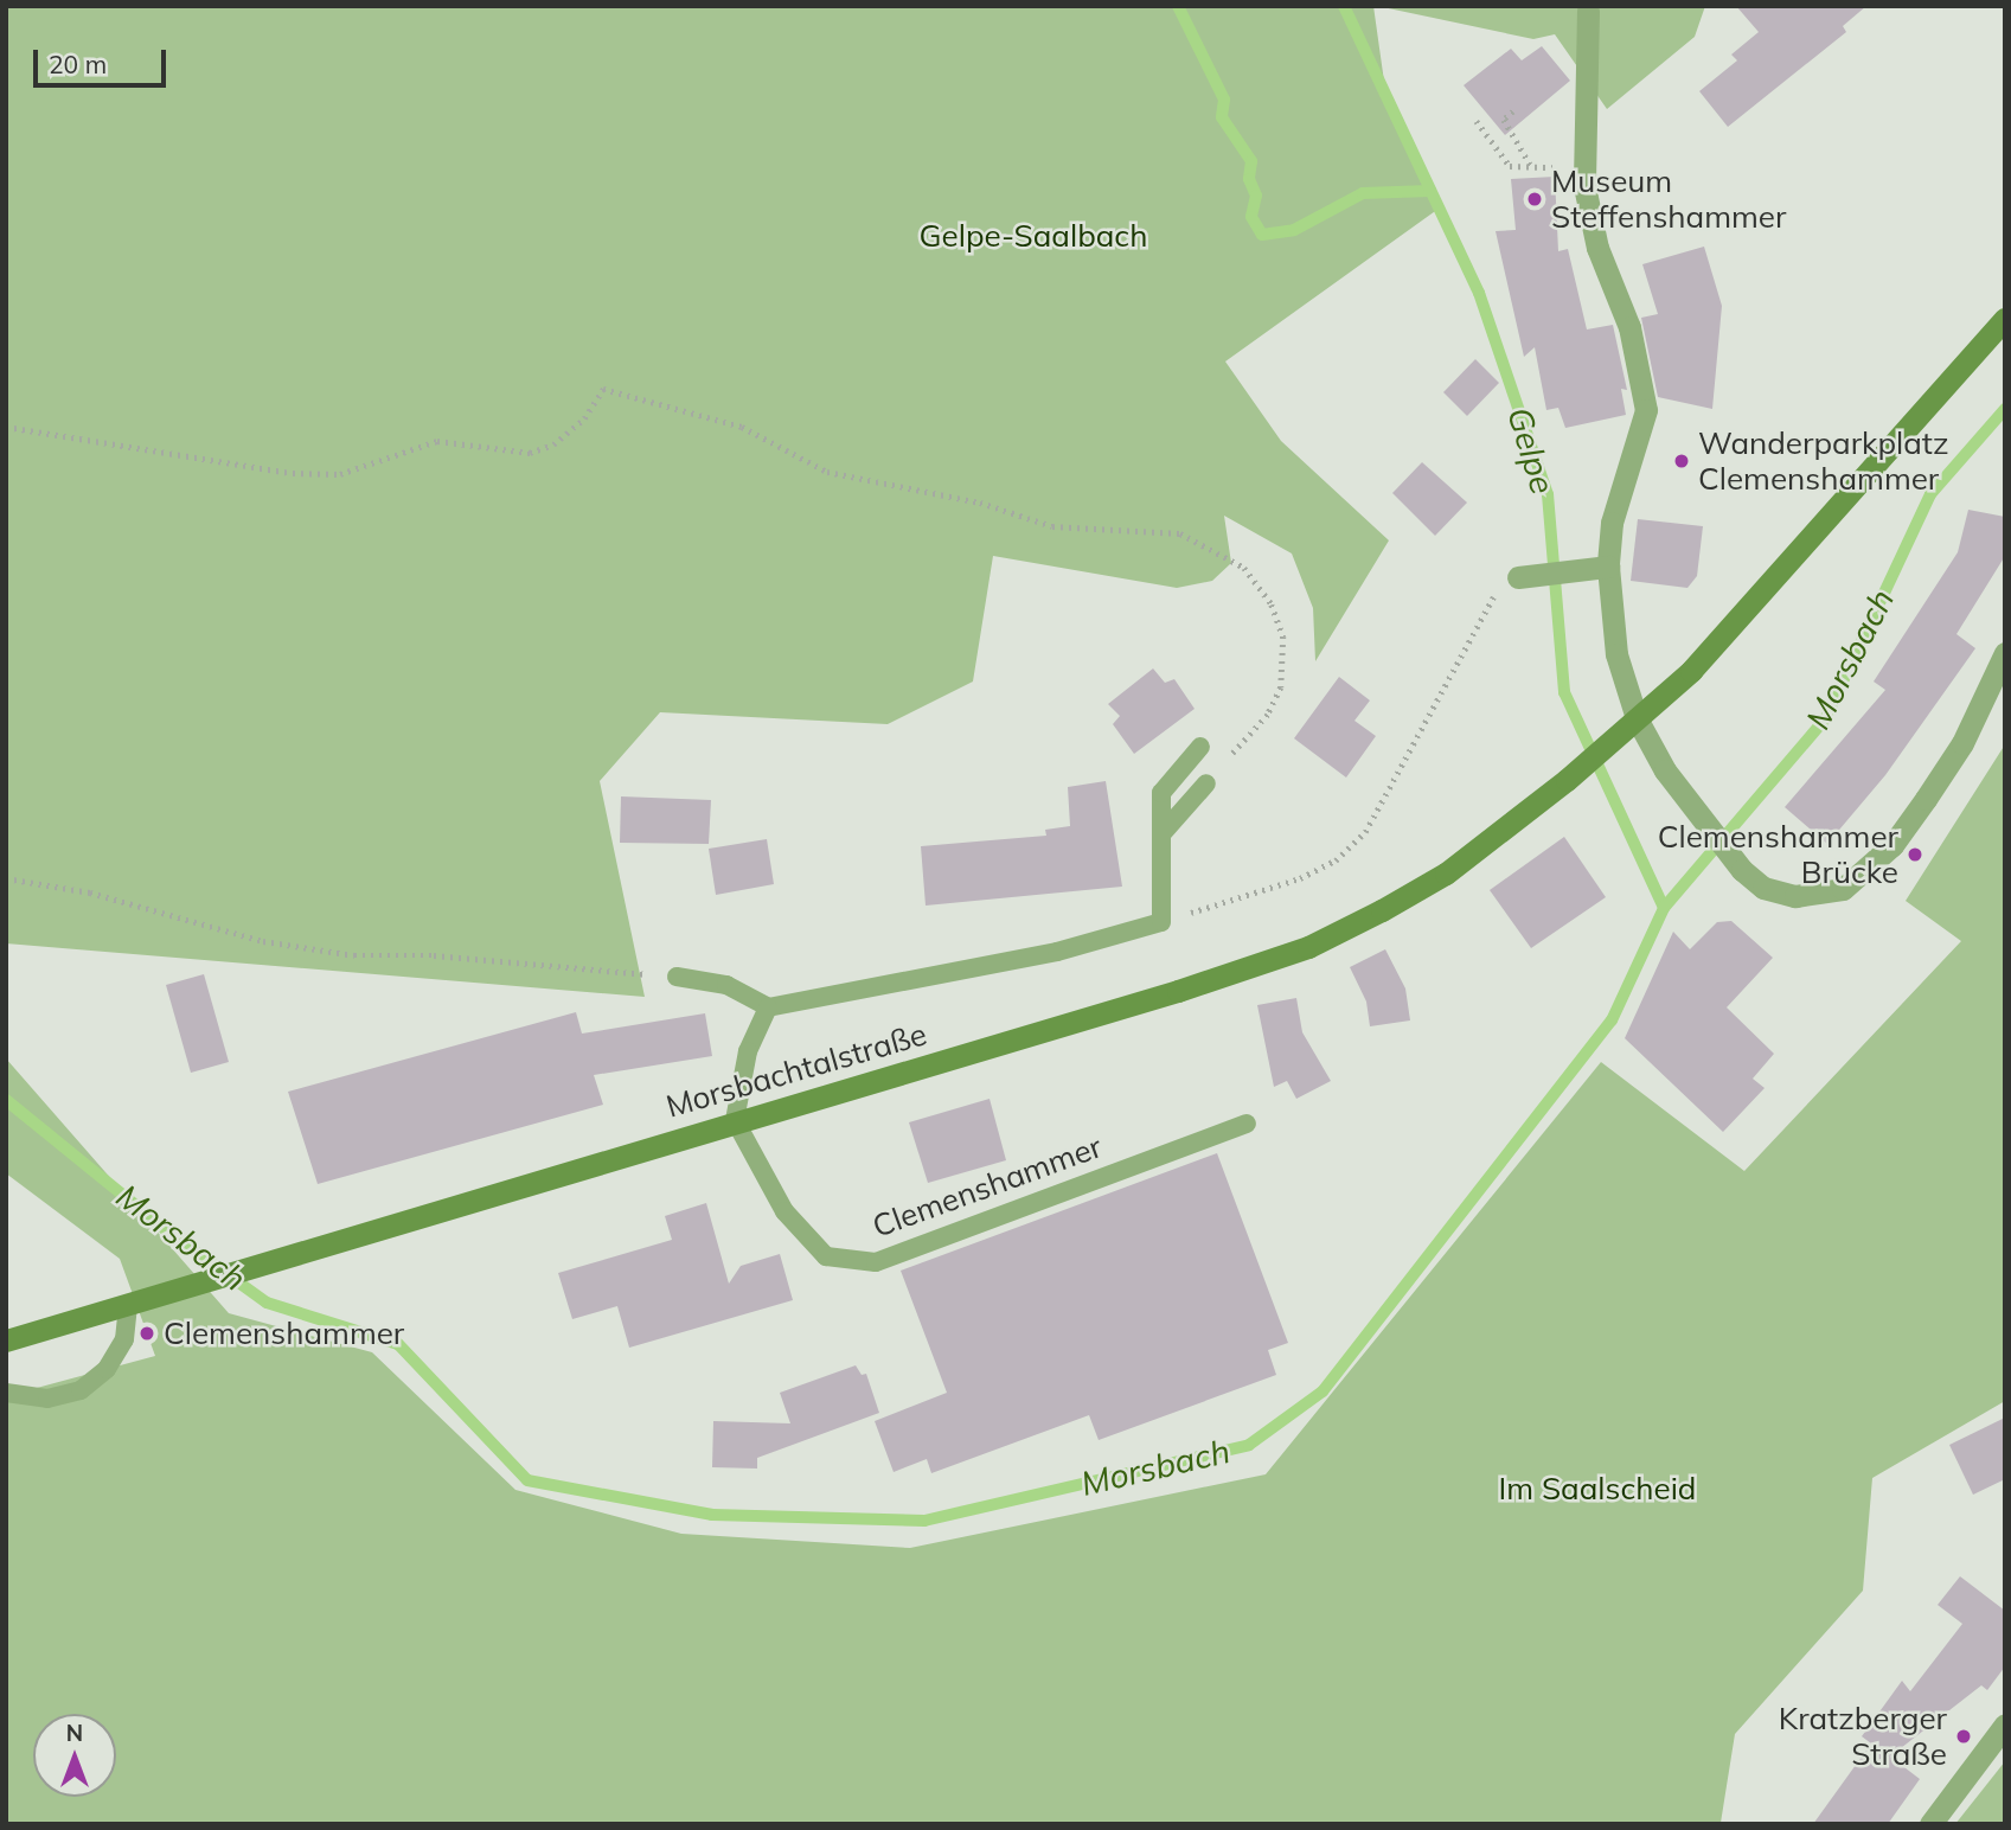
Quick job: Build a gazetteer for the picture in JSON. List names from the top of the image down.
{
  "streets": {
    "main road": ["Morsbachtalstraße"],
    "lane": ["Clemenshammer"]
  },
  "crossings": [
    ["Morsbachtalstraße", "Clemenshammer"]
  ],
  "water": ["Gelpe", "Morsbach"],
  "parks": ["Gelpe-Saalbach", "Im Saalscheid"],
  "places": [
    "Museum Steffenshammer",
    "Wanderparkplatz Clemenshammer",
    "Clemenshammer Brücke",
    "Clemenshammer",
    "Kratzberger Straße"
  ],
  "scale_bar": "20 m",
  "north": "top"
}
